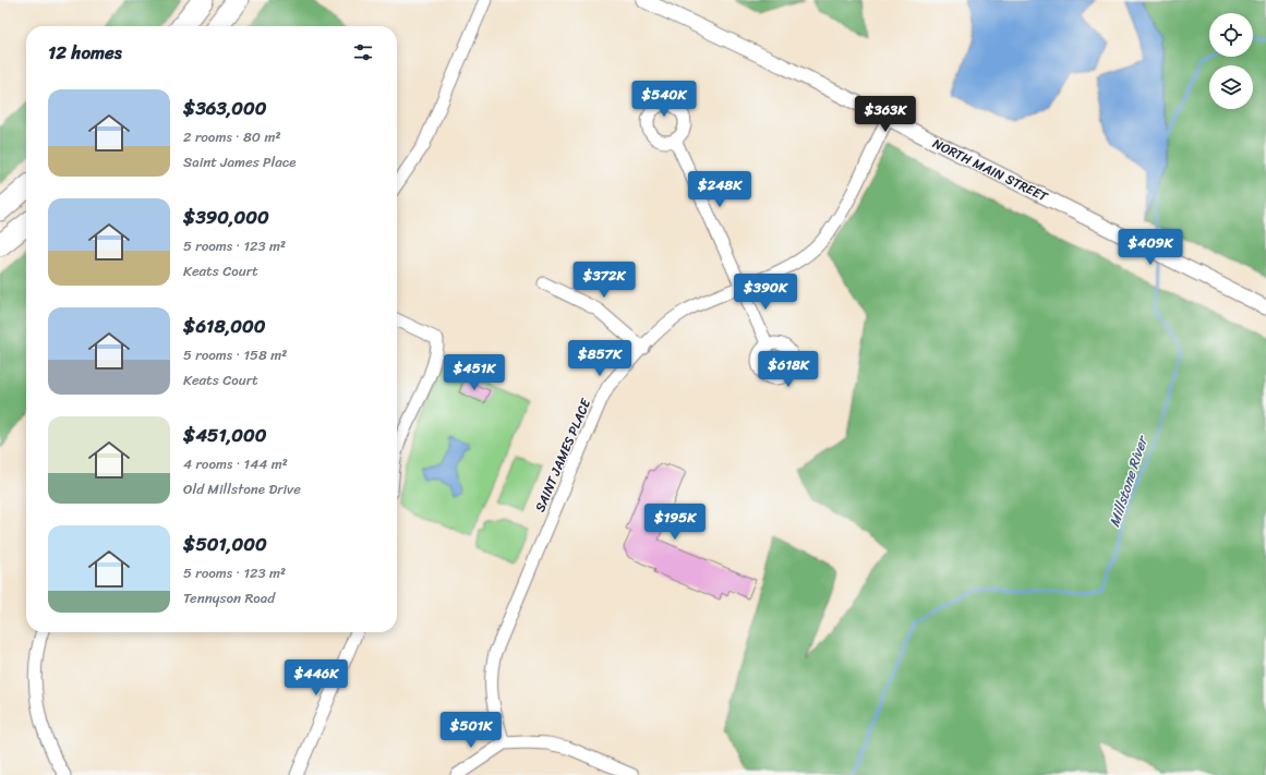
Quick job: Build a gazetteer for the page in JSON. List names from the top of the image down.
{
  "streets": {
    "street": ["NORTH MAIN STREET", "SAINT JAMES PLACE"]
  },
  "crossings": [
    ["NORTH MAIN STREET", "SAINT JAMES PLACE"]
  ],
  "water": ["Millstone River"],
  "page": {
    "heading": "12 homes",
    "list": [
      {
        "name": "$363,000",
        "note": "2 rooms · 80 m² · Saint James Place"
      },
      {
        "name": "$390,000",
        "note": "5 rooms · 123 m² · Keats Court"
      },
      {
        "name": "$618,000",
        "note": "5 rooms · 158 m² · Keats Court"
      },
      {
        "name": "$451,000",
        "note": "4 rooms · 144 m² · Old Millstone Drive"
      },
      {
        "name": "$501,000",
        "note": "5 rooms · 123 m² · Tennyson Road"
      }
    ],
    "price": [
      "$540K",
      "$363K",
      "$248K",
      "$409K",
      "$372K",
      "$390K",
      "$857K",
      "$618K",
      "$451K",
      "$195K",
      "$446K",
      "$501K"
    ]
  }
}
